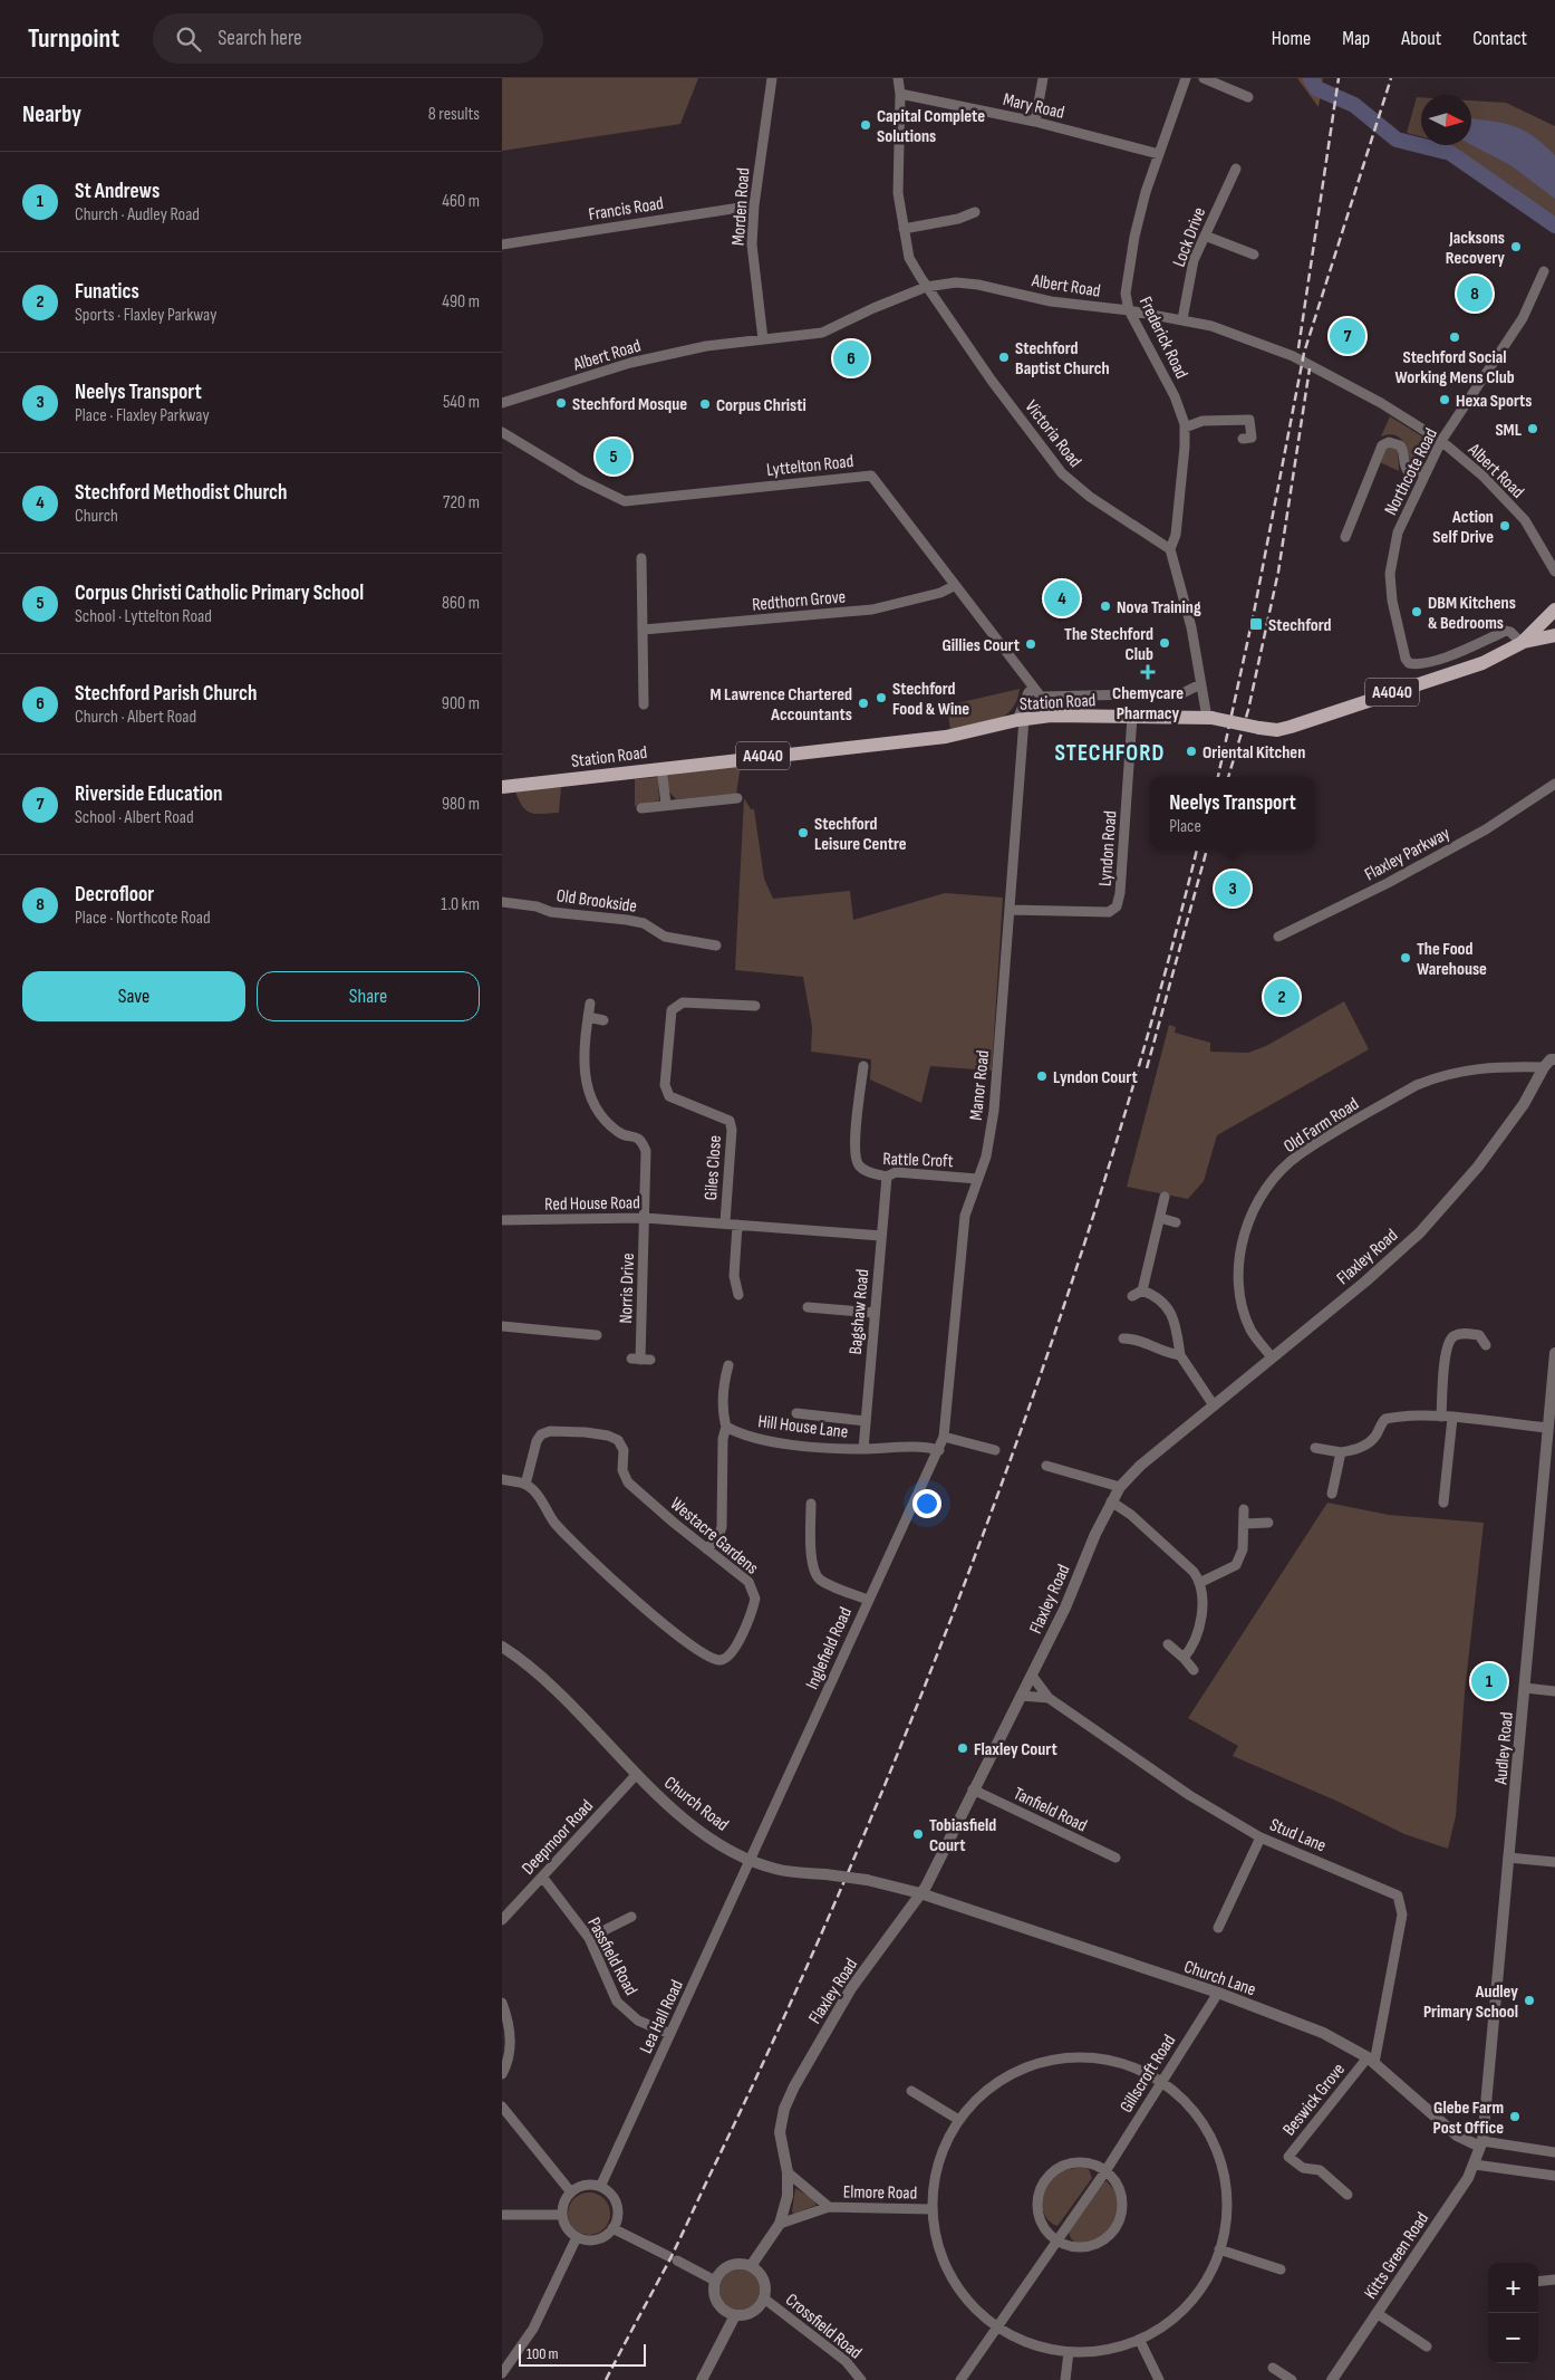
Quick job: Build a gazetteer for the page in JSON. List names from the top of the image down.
{
  "streets": {
    "main road": ["A4040", "Station Road"],
    "street": [
      "Mary Road",
      "Morden Road",
      "Francis Road",
      "Lock Drive",
      "Albert Road",
      "Frederick Road",
      "Victoria Road",
      "Lyttelton Road",
      "Northcote Road",
      "Redthorn Grove",
      "Lyndon Road",
      "Flaxley Parkway",
      "Old Brookside",
      "Manor Road",
      "Old Farm Road",
      "Rattle Croft",
      "Giles Close",
      "Red House Road",
      "Flaxley Road",
      "Norris Drive",
      "Bagshaw Road",
      "Hill House Lane",
      "Westacre Gardens",
      "Inglefield Road",
      "Audley Road",
      "Church Road",
      "Tanfield Road",
      "Stud Lane",
      "Deepmoor Road",
      "Passfield Road",
      "Church Lane",
      "Lea Hall Road",
      "Gillscroft Road",
      "Beswick Grove",
      "Elmore Road",
      "Kitts Green Road",
      "Crossfield Road"
    ]
  },
  "crossings": [
    ["Mary Road", "Frederick Road"],
    ["Mary Road", "Victoria Road"],
    ["Morden Road", "Francis Road"],
    ["Morden Road", "Albert Road"],
    ["Lock Drive", "Albert Road"],
    ["Albert Road", "Frederick Road"],
    ["Albert Road", "Victoria Road"],
    ["Albert Road", "Northcote Road"],
    ["Frederick Road", "Victoria Road"],
    ["Lyttelton Road", "Redthorn Grove"],
    ["Lyttelton Road", "Station Road"],
    ["Northcote Road", "A4040"],
    ["Northcote Road", "Station Road"],
    ["A4040", "Station Road"],
    ["Station Road", "Lyndon Road"],
    ["Station Road", "Manor Road"],
    ["Lyndon Road", "Manor Road"],
    ["Manor Road", "Rattle Croft"],
    ["Manor Road", "Hill House Lane"],
    ["Manor Road", "Inglefield Road"],
    ["Old Farm Road", "Flaxley Road"],
    ["Rattle Croft", "Bagshaw Road"],
    ["Giles Close", "Red House Road"],
    ["Red House Road", "Norris Drive"],
    ["Red House Road", "Bagshaw Road"],
    ["Flaxley Road", "Church Road"],
    ["Flaxley Road", "Tanfield Road"],
    ["Flaxley Road", "Stud Lane"],
    ["Flaxley Road", "Church Lane"],
    ["Flaxley Road", "Elmore Road"],
    ["Flaxley Road", "Crossfield Road"],
    ["Bagshaw Road", "Hill House Lane"],
    ["Hill House Lane", "Inglefield Road"],
    ["Inglefield Road", "Church Road"],
    ["Inglefield Road", "Lea Hall Road"],
    ["Audley Road", "Church Lane"],
    ["Audley Road", "Kitts Green Road"],
    ["Church Road", "Deepmoor Road"],
    ["Church Road", "Church Lane"],
    ["Church Road", "Lea Hall Road"],
    ["Stud Lane", "Church Lane"],
    ["Stud Lane", "Beswick Grove"],
    ["Deepmoor Road", "Passfield Road"],
    ["Passfield Road", "Lea Hall Road"],
    ["Church Lane", "Gillscroft Road"],
    ["Church Lane", "Beswick Grove"],
    ["Church Lane", "Kitts Green Road"]
  ],
  "districts": ["STECHFORD"],
  "places": {
    "other": [
      "Capital Complete Solutions",
      "Jacksons Recovery",
      "Stechford Social Working Mens Club",
      "Stechford Baptist Church",
      "Hexa Sports",
      "Stechford Mosque",
      "Corpus Christi",
      "SML",
      "Action Self Drive",
      "Nova Training",
      "DBM Kitchens & Bedrooms",
      "The Stechford Club",
      "Gillies Court",
      "Stechford Food & Wine",
      "M Lawrence Chartered Accountants",
      "Oriental Kitchen",
      "Stechford Leisure Centre",
      "The Food Warehouse",
      "Lyndon Court",
      "Flaxley Court",
      "Tobiasfield Court",
      "Audley Primary School",
      "Glebe Farm Post Office"
    ],
    "transit": ["Stechford"],
    "health": ["Chemycare Pharmacy"]
  },
  "scale_bar": "100 m",
  "north": "right",
  "page": {
    "header": "Turnpoint",
    "search": "Search here",
    "nav": [
      "Home",
      "Map",
      "About",
      "Contact"
    ],
    "heading": ["Nearby", "8 results"],
    "list": [
      {
        "mark": "1",
        "name": "St Andrews",
        "note": "Church · Audley Road",
        "value": "460 m"
      },
      {
        "mark": "2",
        "name": "Funatics",
        "note": "Sports · Flaxley Parkway",
        "value": "490 m"
      },
      {
        "mark": "3",
        "name": "Neelys Transport",
        "note": "Place · Flaxley Parkway",
        "value": "540 m"
      },
      {
        "mark": "4",
        "name": "Stechford Methodist Church",
        "note": "Church",
        "value": "720 m"
      },
      {
        "mark": "5",
        "name": "Corpus Christi Catholic Primary School",
        "note": "School · Lyttelton Road",
        "value": "860 m"
      },
      {
        "mark": "6",
        "name": "Stechford Parish Church",
        "note": "Church · Albert Road",
        "value": "900 m"
      },
      {
        "mark": "7",
        "name": "Riverside Education",
        "note": "School · Albert Road",
        "value": "980 m"
      },
      {
        "mark": "8",
        "name": "Decrofloor",
        "note": "Place · Northcote Road",
        "value": "1.0 km"
      }
    ],
    "pins": [
      "8",
      "7",
      "6",
      "5",
      "4",
      "3",
      "2",
      "1"
    ],
    "popup": ["Neelys Transport", "Place"],
    "buttons": ["Save", "Share"],
    "map_buttons": ["+", "−"],
    "scale": "100 m"
  }
}
